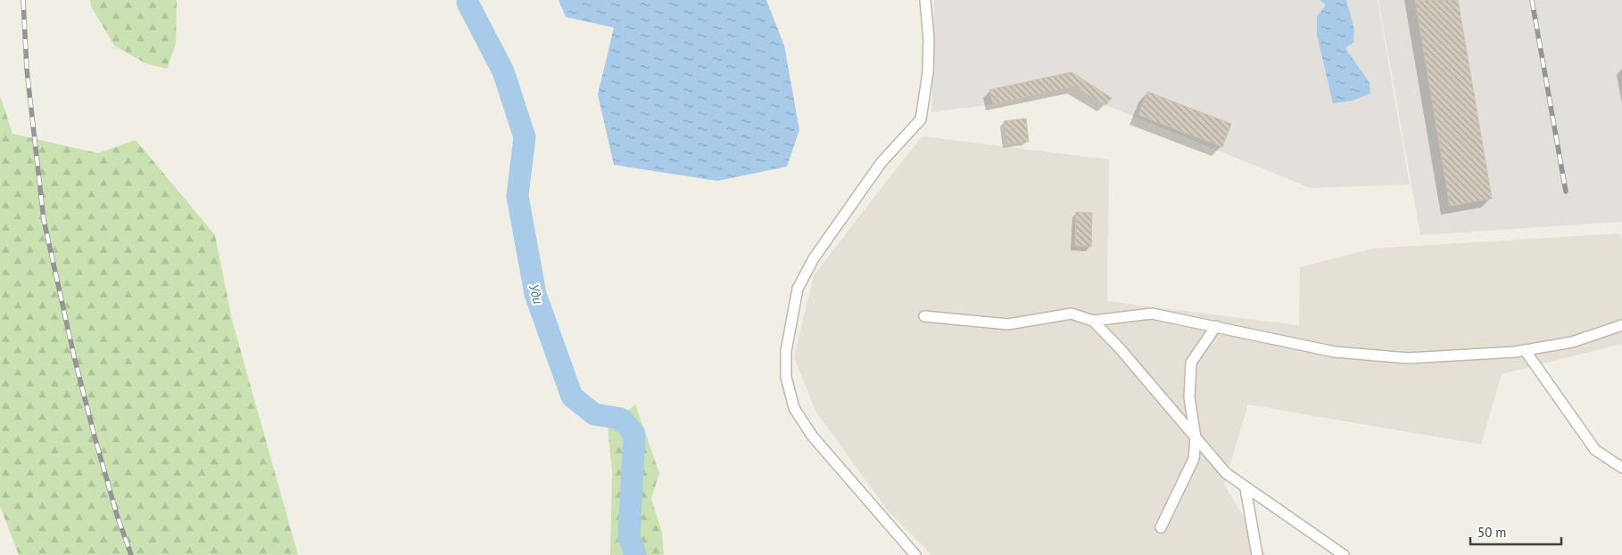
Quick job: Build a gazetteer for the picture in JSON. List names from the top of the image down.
{
  "water": ["Уди"],
  "scale_bar": "50 m"
}
